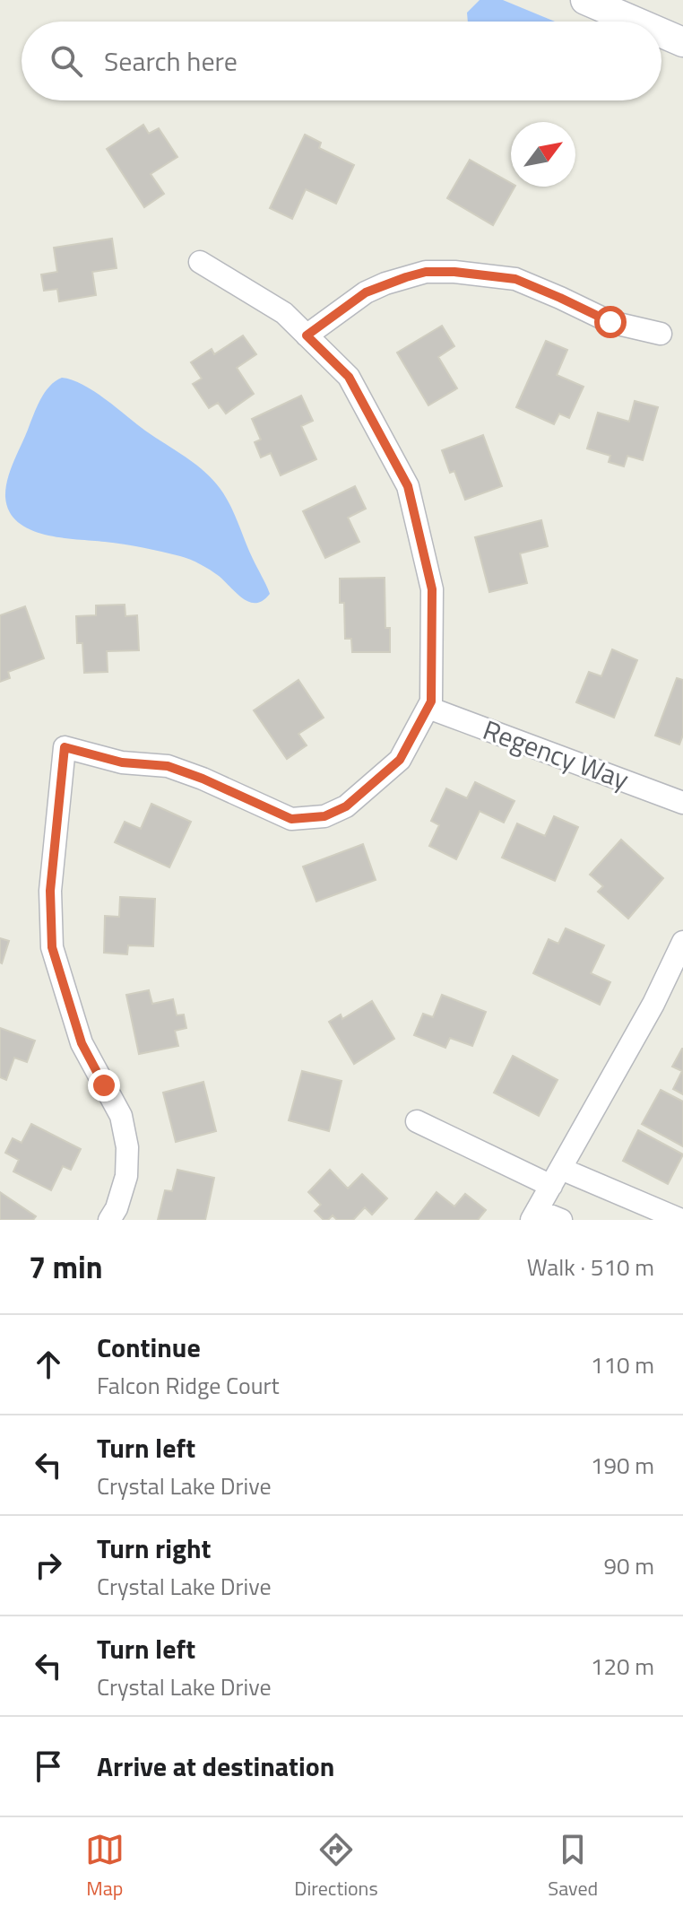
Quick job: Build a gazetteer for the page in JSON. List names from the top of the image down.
{
  "streets": {
    "street": ["Regency Way"]
  },
  "north": "top right",
  "page": {
    "search": "Search here",
    "heading": ["7 min", "Walk · 510 m"],
    "list": [
      ["Continue", "Falcon Ridge Court", "110 m"],
      ["Turn left", "Crystal Lake Drive", "190 m"],
      ["Turn right", "Crystal Lake Drive", "90 m"],
      ["Turn left", "Crystal Lake Drive", "120 m"],
      "Arrive at destination"
    ],
    "nav": ["Map", "Directions", "Saved"]
  }
}
